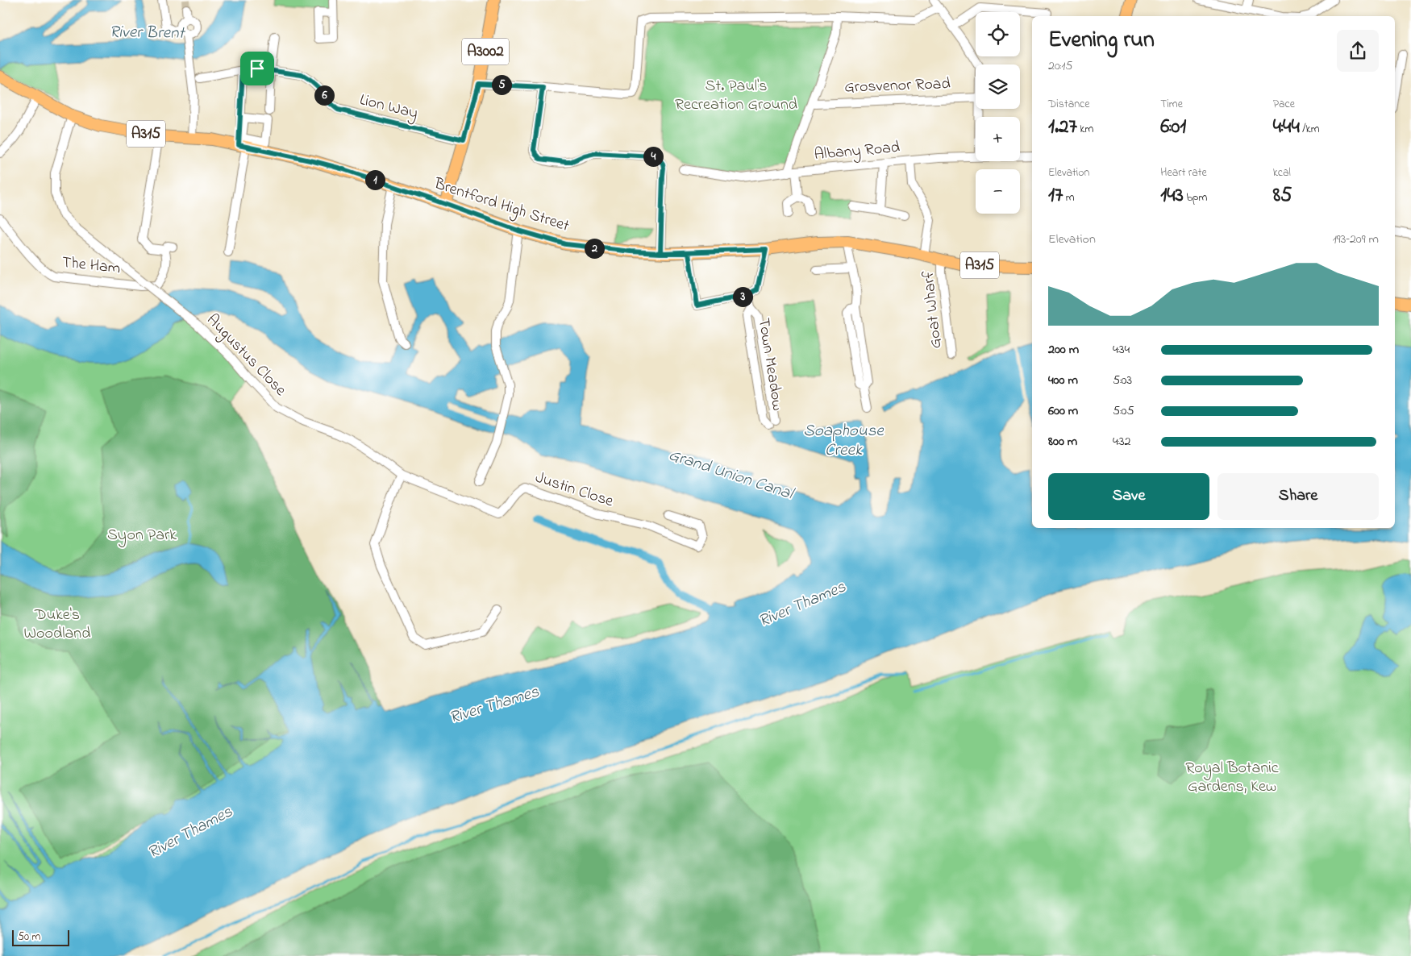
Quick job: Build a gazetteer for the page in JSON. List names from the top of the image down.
{
  "streets": {
    "main road": ["A3002", "A315", "Brentford High Street"],
    "street": [
      "Grosvenor Road",
      "Lion Way",
      "Albany Road",
      "The Ham",
      "Goat Wharf",
      "Augustus Close",
      "Town Meadow",
      "Justin Close"
    ]
  },
  "crossings": [
    ["A3002", "Lion Way"],
    ["A3002", "Brentford High Street"],
    ["Brentford High Street", "Goat Wharf"],
    ["Brentford High Street", "Augustus Close"],
    ["Augustus Close", "Justin Close"]
  ],
  "water": [
    "River Brent",
    "Soaphouse Creek",
    "Grand Union Canal",
    "River Thames"
  ],
  "parks": [
    "St. Paul's Recreation Ground",
    "Syon Park",
    "Duke's Woodland",
    "Royal Botanic Gardens, Kew"
  ],
  "scale_bar": "50 m",
  "page": {
    "map_buttons": ["+", "−"],
    "heading": ["Evening run", "20:15"],
    "pins": [
      "5",
      "6",
      "4",
      "1",
      "2",
      "3"
    ],
    "stats": [
      ["Distance", "1.27 km"],
      ["Time", "6:01"],
      ["Pace", "4:44 /km"],
      ["Elevation", "17 m"],
      ["Heart rate", "143 bpm"],
      ["kcal", "85"]
    ],
    "chart": ["Elevation", "193–209 m"],
    "list": [
      {
        "name": "200 m",
        "note": "4:34"
      },
      {
        "name": "400 m",
        "note": "5:03"
      },
      {
        "name": "600 m",
        "note": "5:05"
      },
      {
        "name": "800 m",
        "note": "4:32"
      }
    ],
    "buttons": ["Save", "Share"],
    "scale": "50 m"
  }
}
